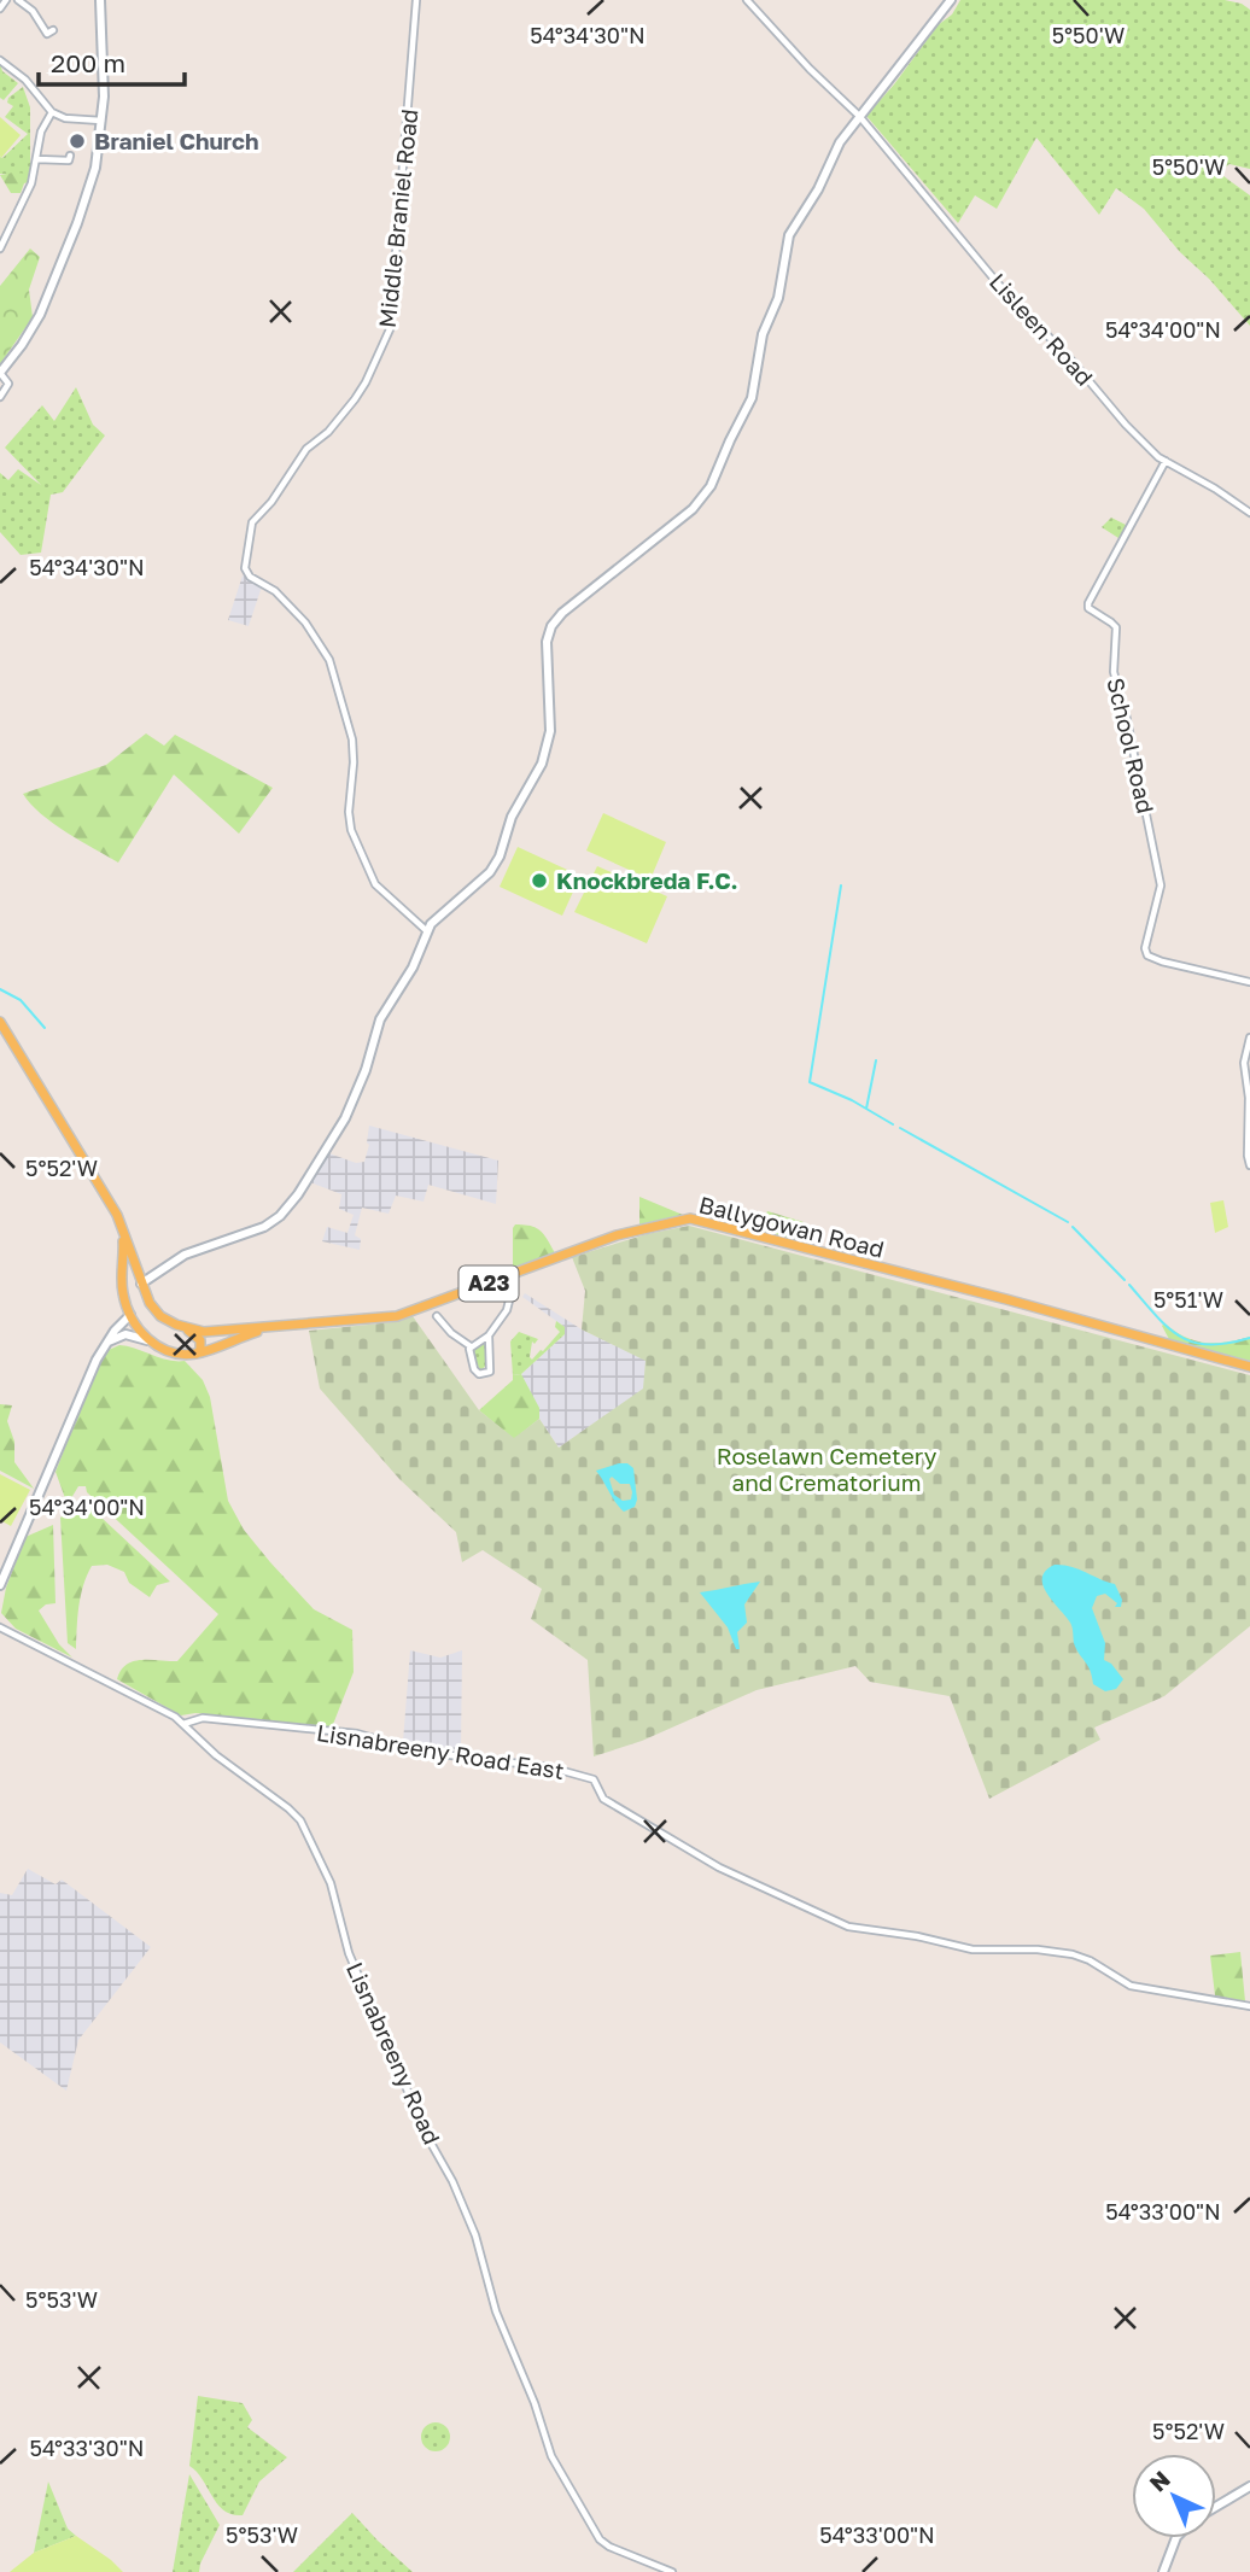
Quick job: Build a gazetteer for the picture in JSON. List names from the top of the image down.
{
  "streets": {
    "main road": ["Ballygowan Road", "A23"],
    "street": [
      "Middle Braniel Road",
      "Lisleen Road",
      "School Road",
      "Lisnabreeny Road East",
      "Lisnabreeny Road"
    ]
  },
  "crossings": [
    ["Lisleen Road", "School Road"],
    ["Lisnabreeny Road East", "Lisnabreeny Road"]
  ],
  "parks": ["Roselawn Cemetery and Crematorium"],
  "places": ["Braniel Church", "Knockbreda F.C."],
  "scale_bar": "200 m",
  "north": "top left",
  "coordinates": [
    "54°34'30\"N",
    "5°50'W",
    "54°34'00\"N",
    "5°52'W",
    "5°51'W",
    "54°33'00\"N",
    "5°53'W",
    "54°33'30\"N"
  ]
}
